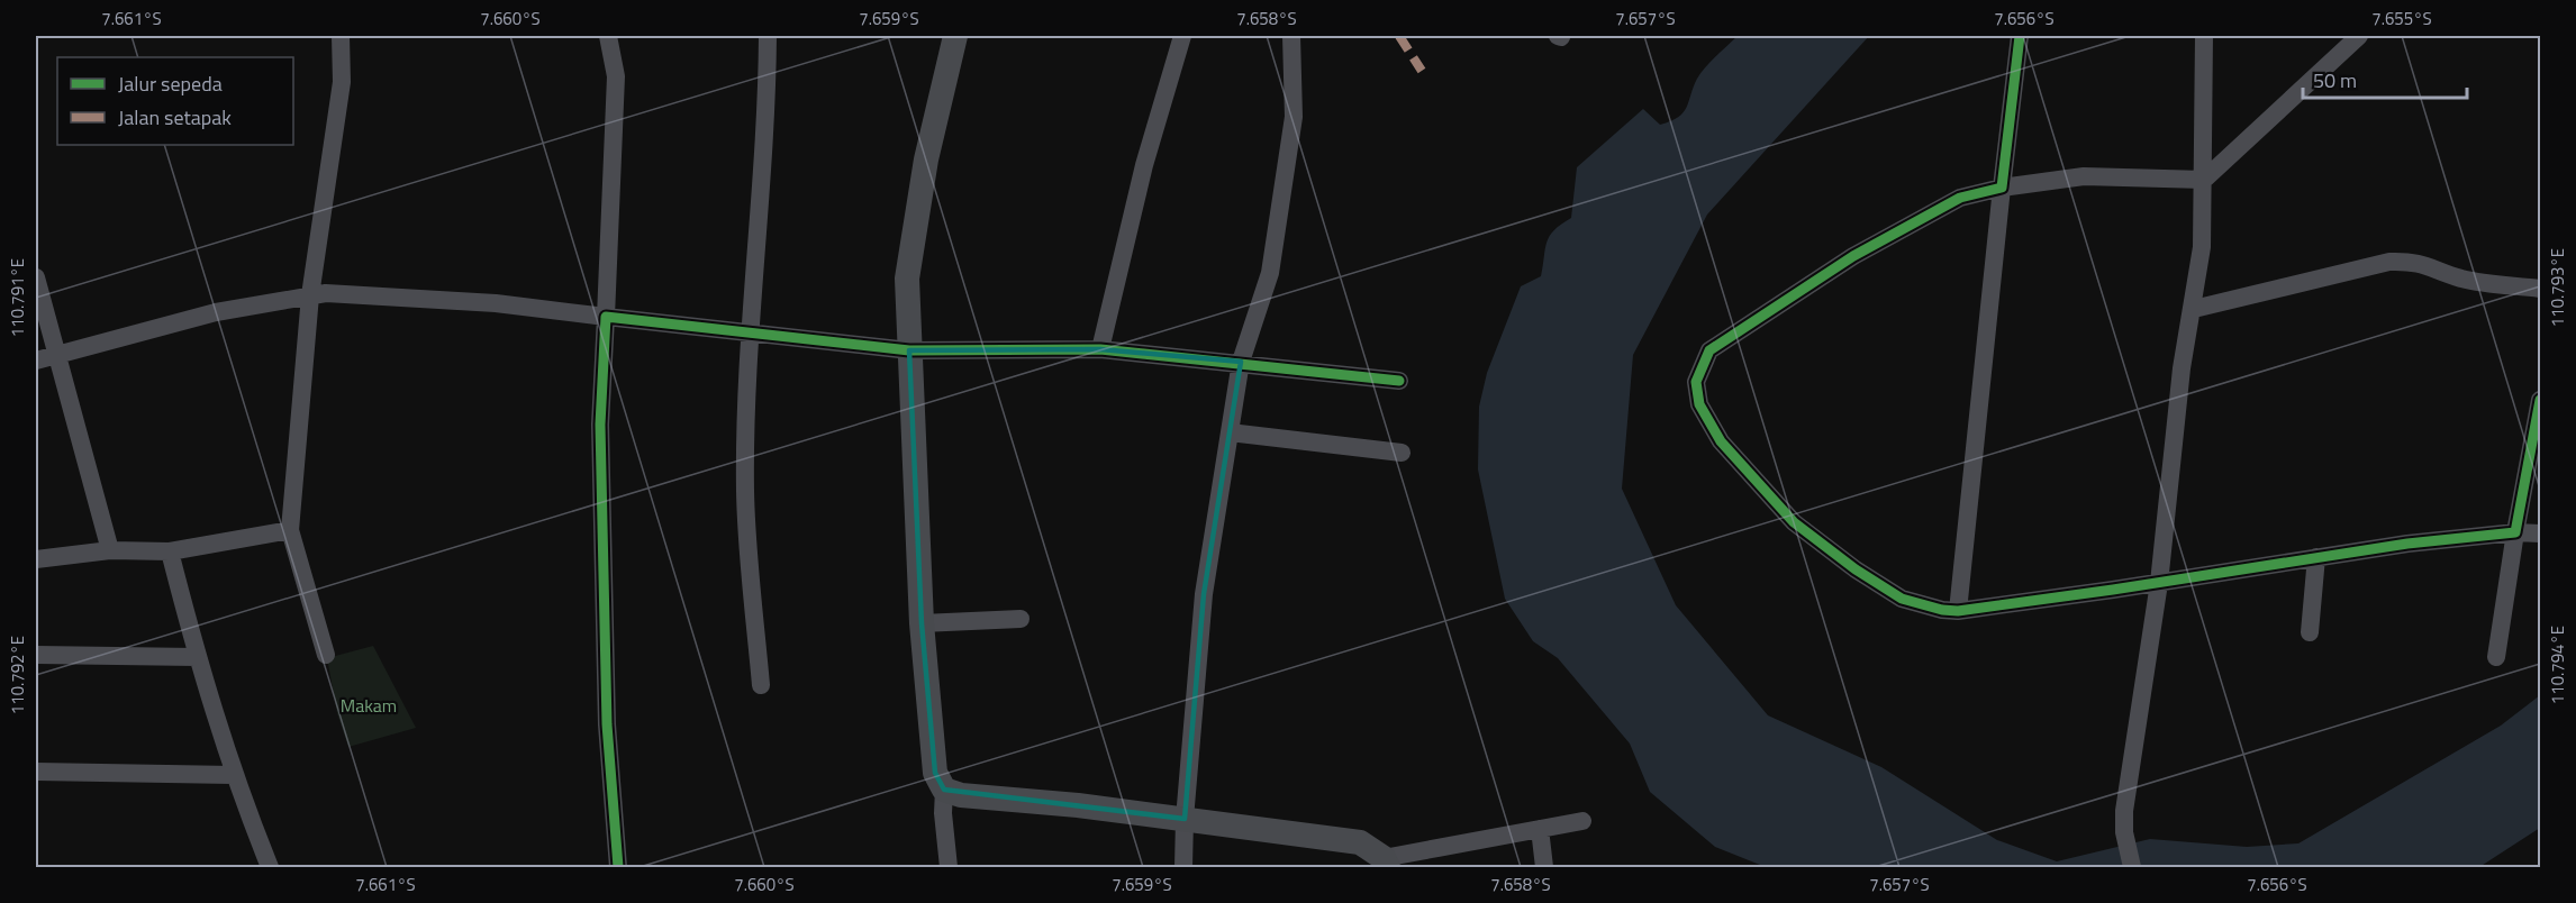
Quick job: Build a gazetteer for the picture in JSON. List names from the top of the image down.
{
  "parks": ["Makam"],
  "legend": ["Jalur sepeda", "Jalan setapak"],
  "scale_bar": "50 m",
  "coordinates": [
    "7.661°S",
    "7.660°S",
    "7.659°S",
    "7.658°S",
    "7.657°S",
    "7.656°S",
    "7.655°S",
    "110.793°E",
    "110.791°E",
    "110.794°E",
    "110.792°E"
  ]
}
